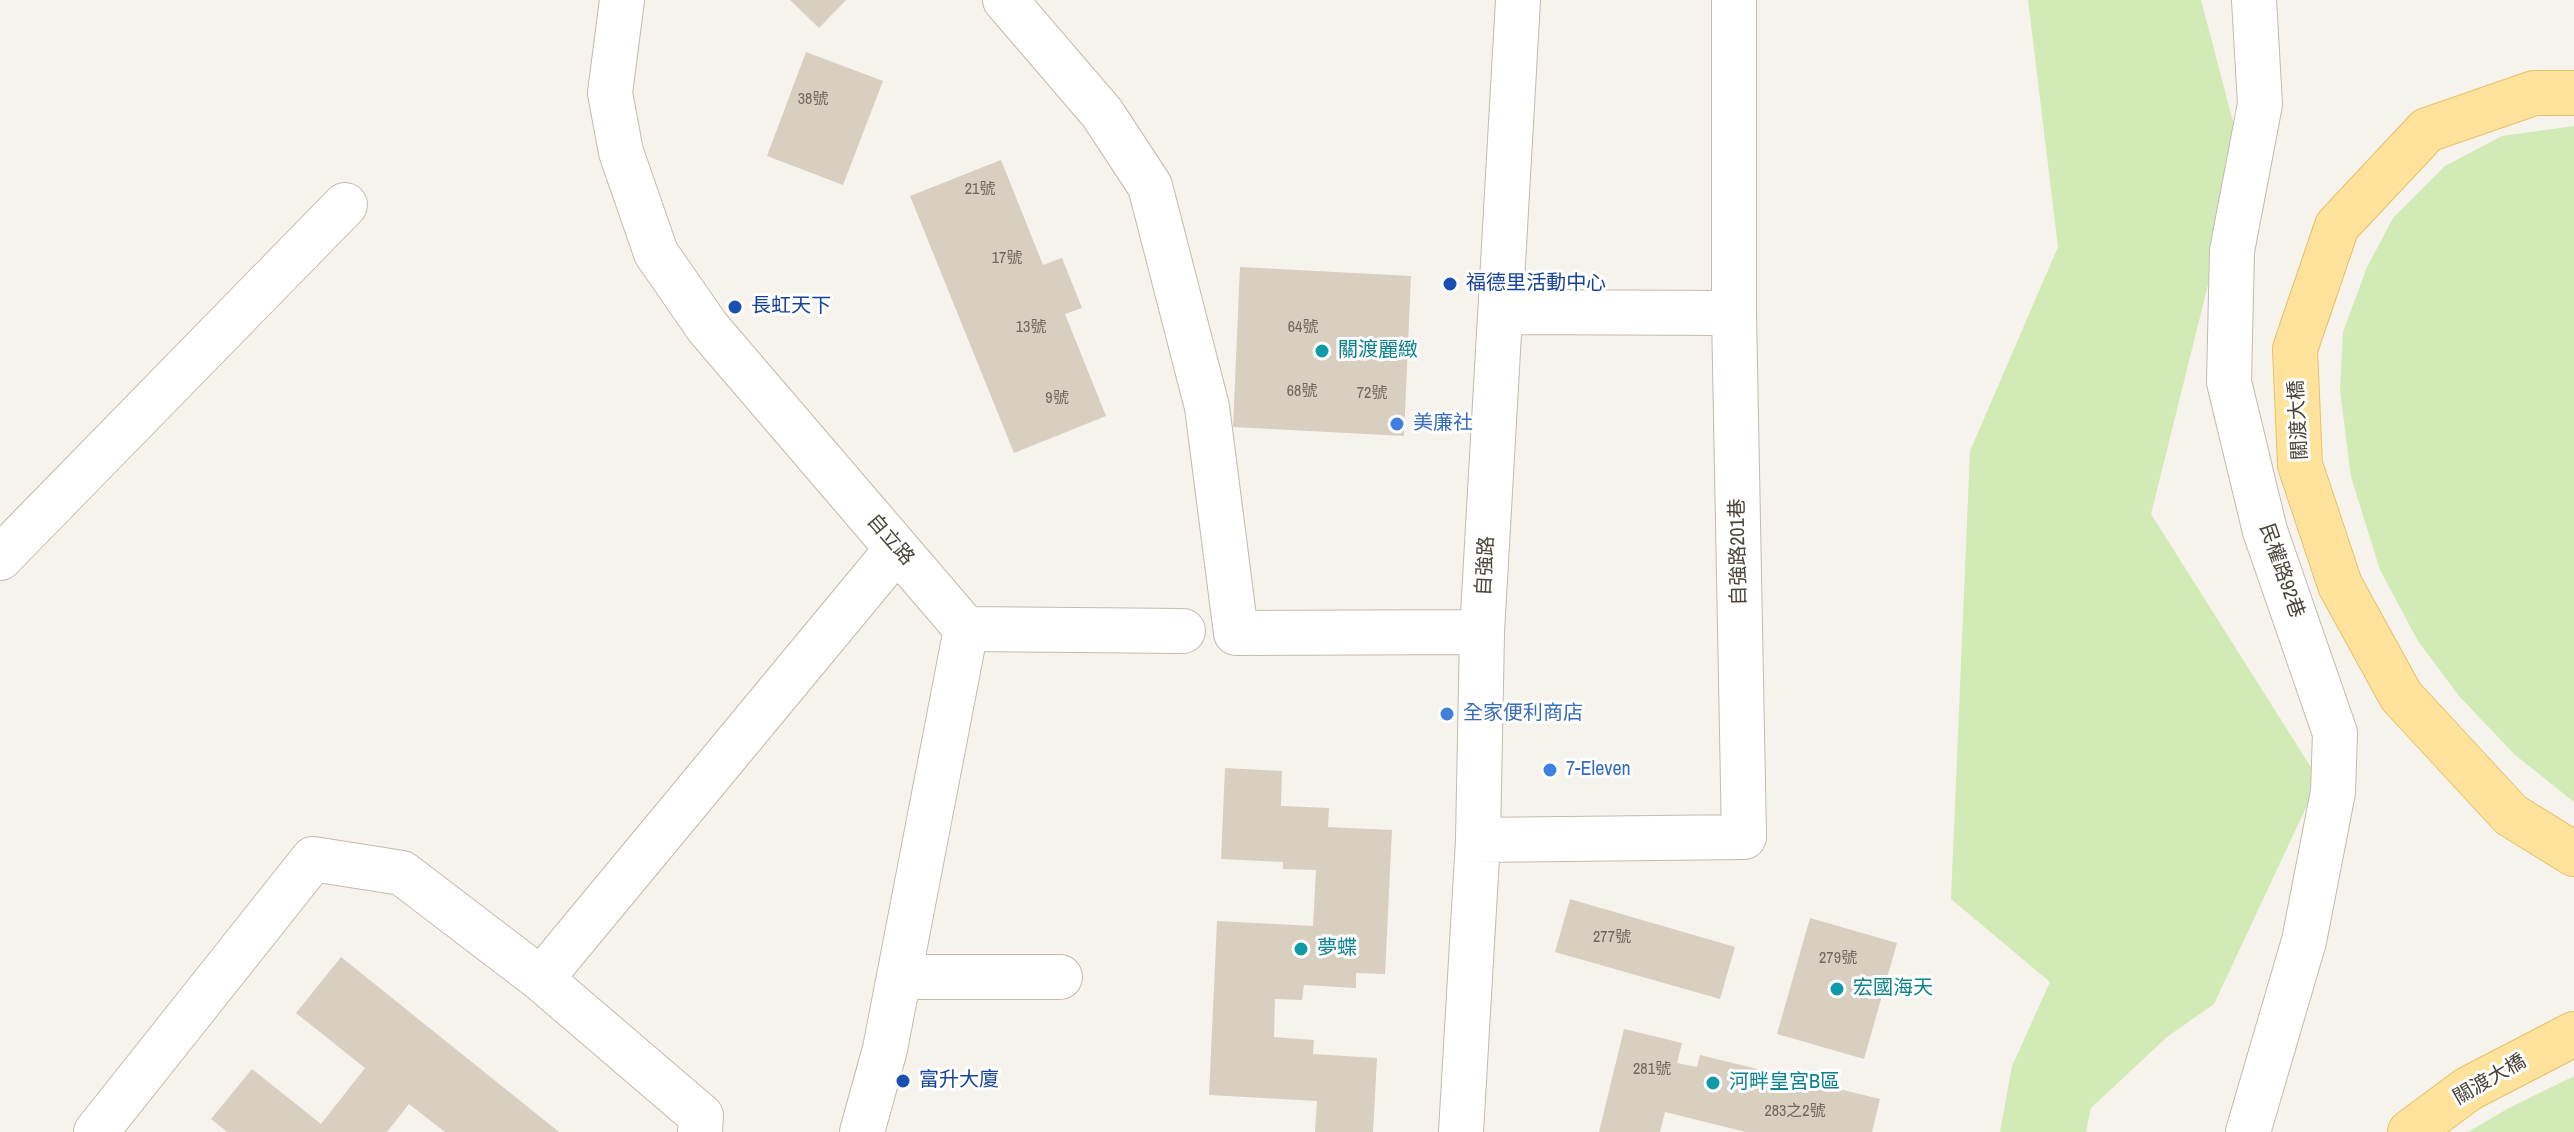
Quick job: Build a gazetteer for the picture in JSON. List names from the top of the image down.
{
  "streets": {
    "main road": ["關渡大橋"],
    "street": [
      "自立路",
      "自強路201巷",
      "自強路",
      "民權路92巷"
    ]
  },
  "crossings": [
    ["自強路201巷", "自強路"]
  ],
  "places": [
    "福德里活動中心",
    "長虹天下",
    "關渡麗緻",
    "美廉社",
    "全家便利商店",
    "7-Eleven",
    "夢蝶",
    "宏國海天",
    "富升大廈",
    "河畔皇宮B區"
  ],
  "house_numbers": [
    "38號",
    "21號",
    "17號",
    "13號",
    "64號",
    "68號",
    "72號",
    "9號",
    "277號",
    "279號",
    "281號",
    "283之2號"
  ]
}
